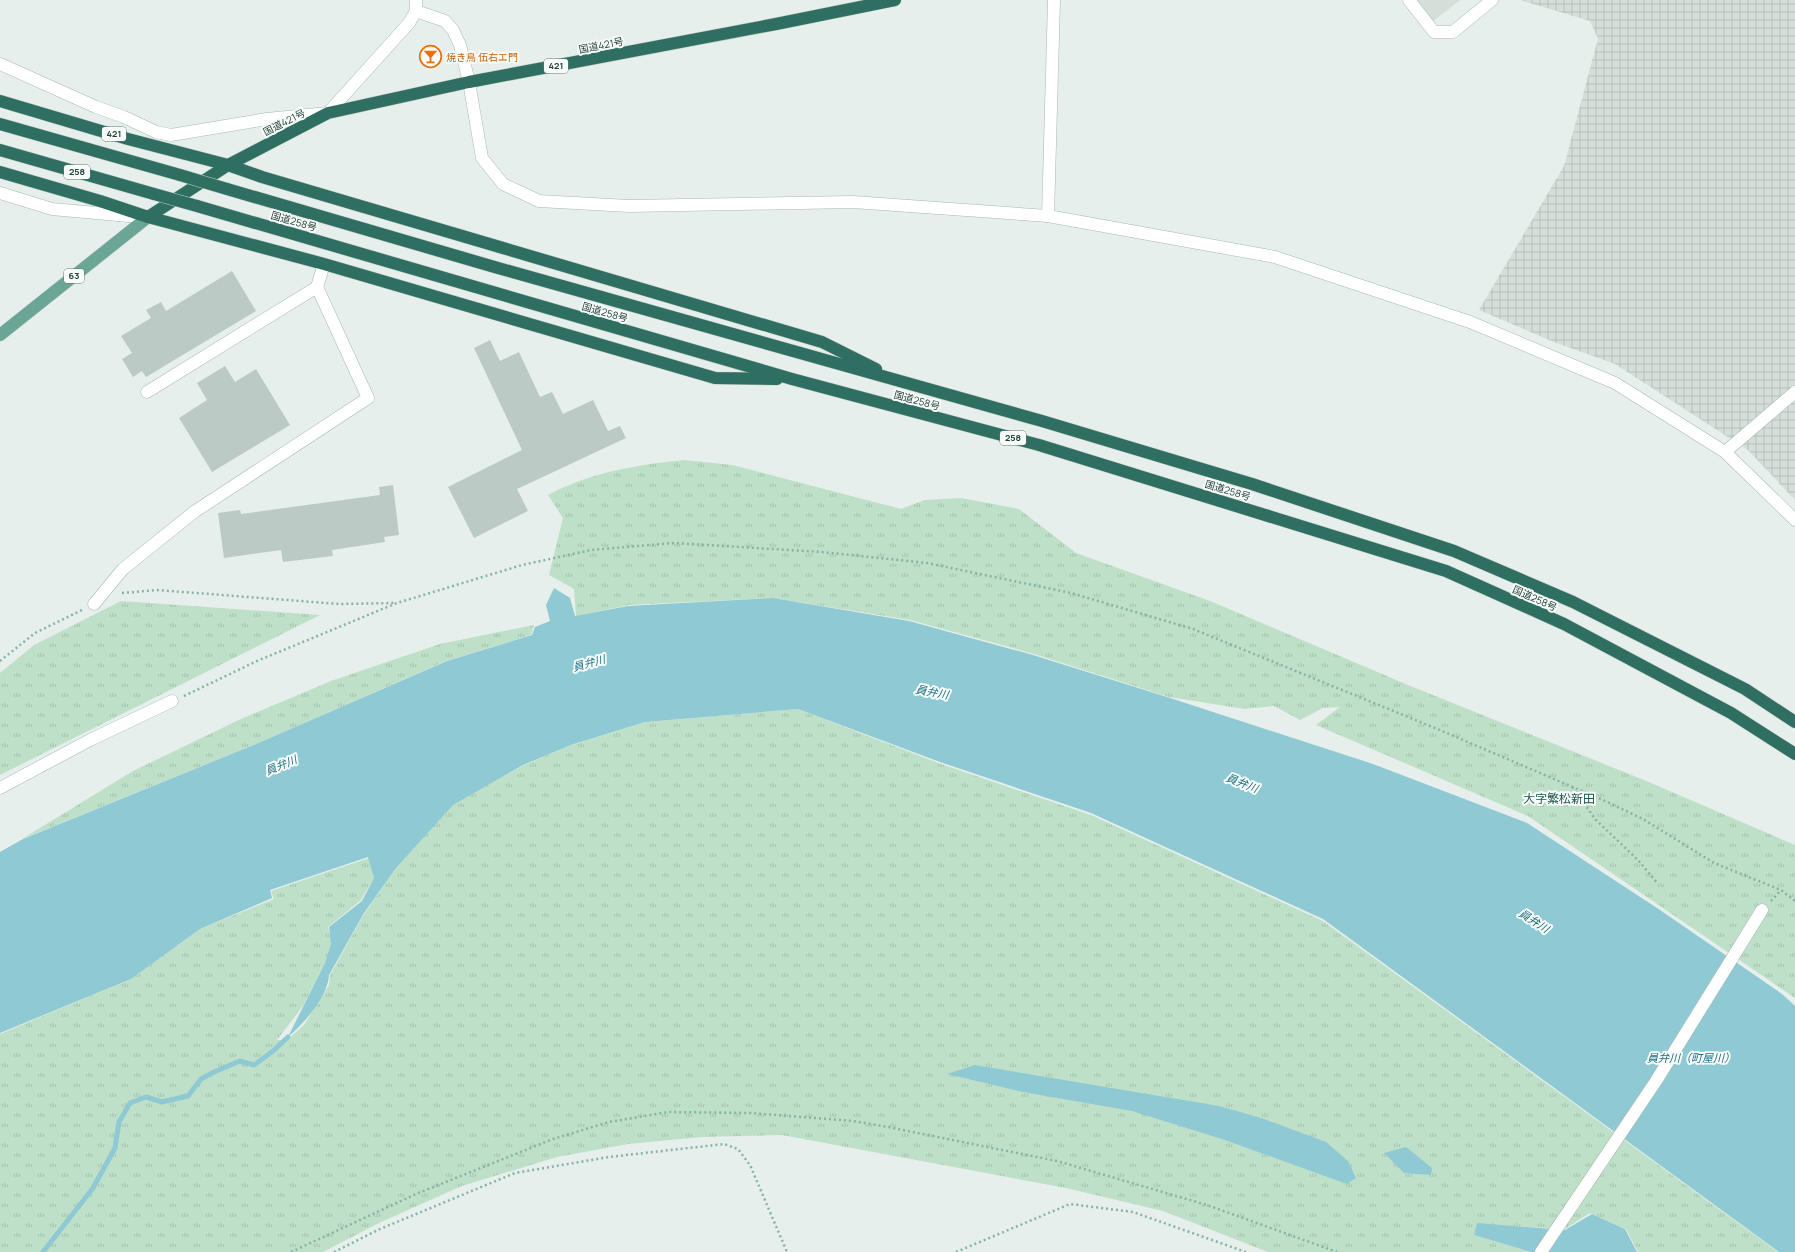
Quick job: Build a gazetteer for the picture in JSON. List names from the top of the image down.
{
  "streets": {
    "highway": [
      "国道421号",
      "421",
      "258",
      "国道258号"
    ],
    "main road": ["63"]
  },
  "crossings": [
    ["国道421号", "421"],
    ["国道421号", "63"]
  ],
  "districts": ["大字繁松新田"],
  "water": ["員弁川", "員弁川（町屋川）"],
  "places": {
    "bar": ["焼き鳥 伍右エ門"]
  }
}
